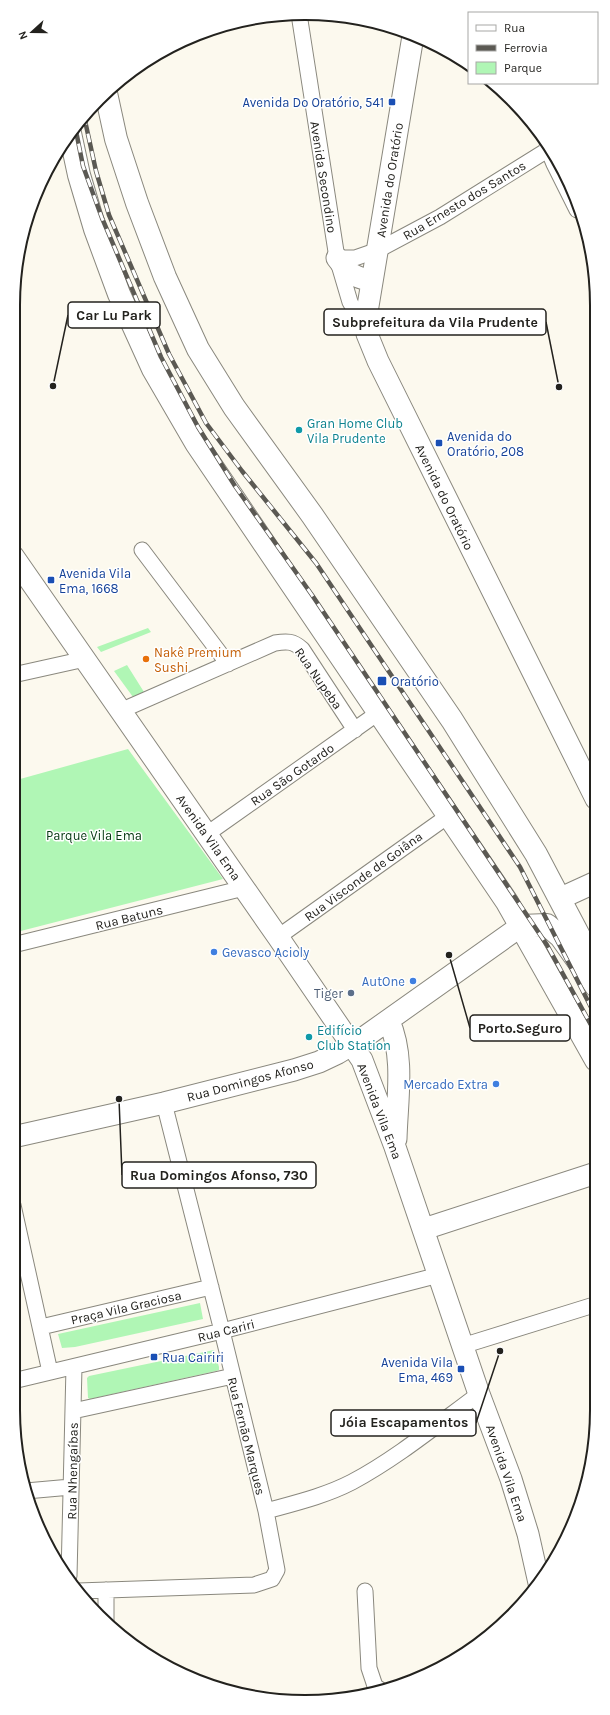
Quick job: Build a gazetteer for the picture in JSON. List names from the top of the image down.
{
  "streets": {
    "main road": ["Avenida do Oratório", "Avenida Vila Ema", "Rua Domingos Afonso"],
    "street": [
      "Avenida Secondino",
      "Rua Ernesto dos Santos",
      "Rua Nupeba",
      "Rua São Gotardo",
      "Rua Visconde de Goiâna",
      "Rua Batuns",
      "Praça Vila Graciosa",
      "Rua Cariri",
      "Rua Fernão Marques",
      "Rua Nhengaíbas"
    ]
  },
  "crossings": [
    ["Avenida Secondino", "Avenida do Oratório"],
    ["Avenida Secondino", "Rua Ernesto dos Santos"],
    ["Avenida do Oratório", "Rua Ernesto dos Santos"],
    ["Rua Nupeba", "Rua São Gotardo"],
    ["Rua Nupeba", "Avenida Vila Ema"],
    ["Rua São Gotardo", "Avenida Vila Ema"],
    ["Avenida Vila Ema", "Rua Visconde de Goiâna"],
    ["Avenida Vila Ema", "Rua Batuns"],
    ["Avenida Vila Ema", "Rua Domingos Afonso"],
    ["Avenida Vila Ema", "Rua Cariri"],
    ["Rua Domingos Afonso", "Rua Fernão Marques"],
    ["Praça Vila Graciosa", "Rua Fernão Marques"],
    ["Rua Cariri", "Rua Fernão Marques"],
    ["Rua Cariri", "Rua Nhengaíbas"]
  ],
  "parks": ["Parque Vila Ema"],
  "places": {
    "transit": [
      "Avenida Do Oratório, 541",
      "Avenida do Oratório, 208",
      "Avenida Vila Ema, 1668",
      "Oratório",
      "Rua Cairiri",
      "Avenida Vila Ema, 469"
    ],
    "other": [
      "Car Lu Park",
      "Subprefeitura da Vila Prudente",
      "Gran Home Club Vila Prudente",
      "Nakê Premium Sushi",
      "Gevasco Acioly",
      "Porto.Seguro",
      "AutOne",
      "Tiger",
      "Edifício Club Station",
      "Mercado Extra",
      "Rua Domingos Afonso, 730",
      "Jóia Escapamentos"
    ]
  },
  "legend": ["Rua", "Ferrovia", "Parque"],
  "north": "left"
}
